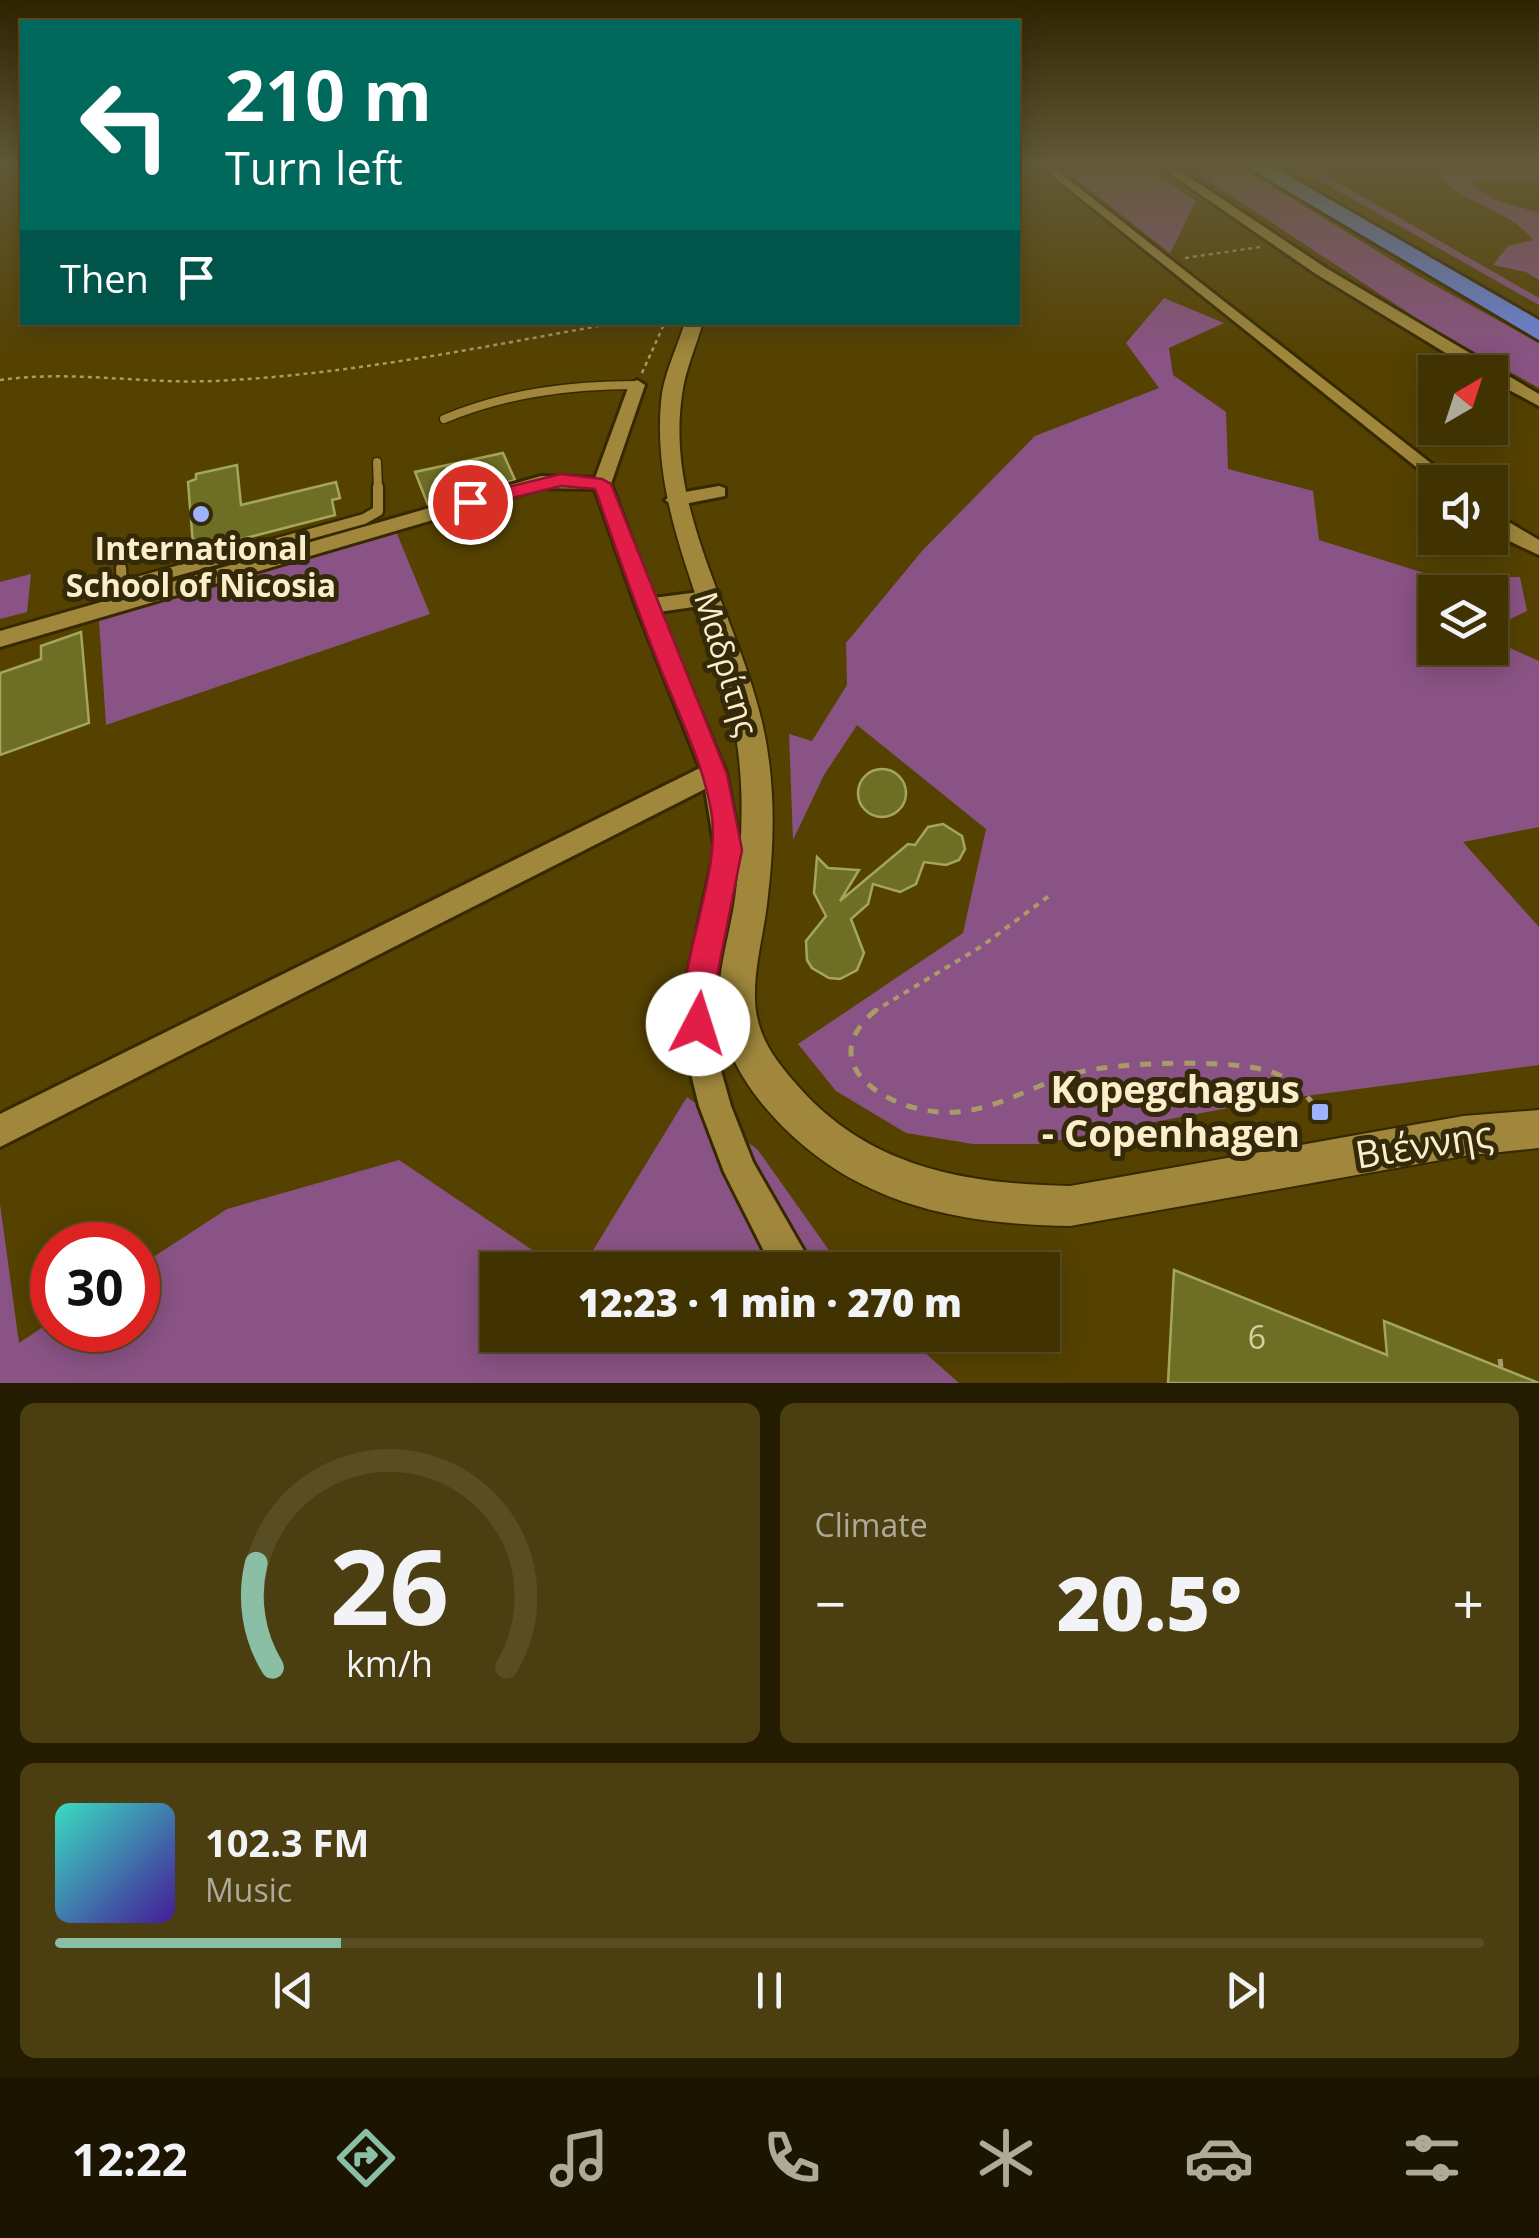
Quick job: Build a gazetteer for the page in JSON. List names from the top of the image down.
{
  "streets": {
    "street": ["Μαδρίτης", "Βιέννης"]
  },
  "crossings": [
    ["Μαδρίτης", "Βιέννης"]
  ],
  "places": {
    "other": ["International School of Nicosia"],
    "transit": ["Kopegchagus - Copenhagen"]
  },
  "house_numbers": ["6"],
  "north": "top right",
  "page": {
    "turn": ["210 m", "Turn left"],
    "then": "Then",
    "limit": "30",
    "trip": "12:23 · 1 min · 270 m",
    "tile": "Climate",
    "heat": ["−", "20.5°", "+"],
    "song": ["102.3 FM", "Music"],
    "tabs": "12:22",
    "gauge": ["26", "km/h"]
  }
}
